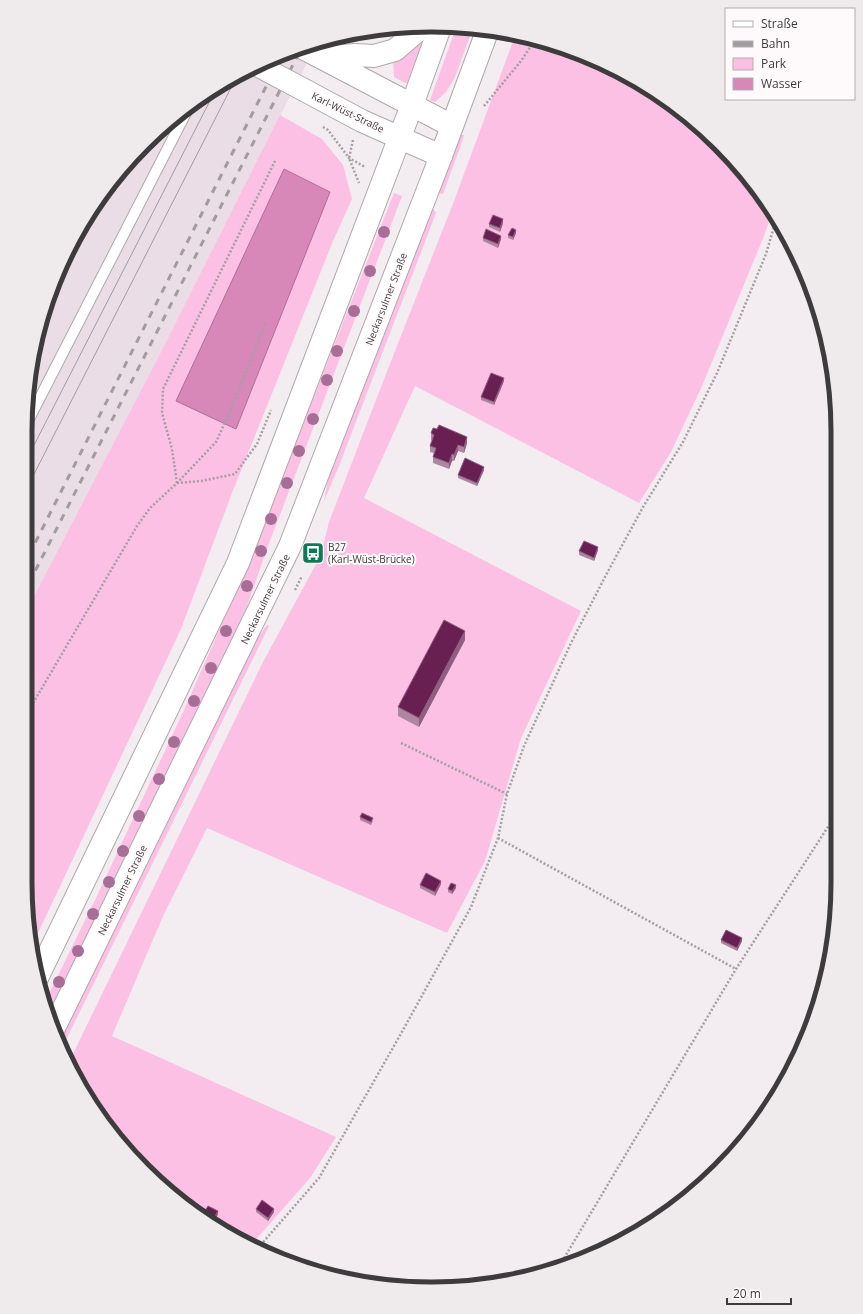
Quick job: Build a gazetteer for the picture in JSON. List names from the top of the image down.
{
  "streets": {
    "main road": ["Karl-Wüst-Straße", "Neckarsulmer Straße"]
  },
  "crossings": [
    ["Karl-Wüst-Straße", "Neckarsulmer Straße"]
  ],
  "places": {
    "bus stop": ["B27 (Karl-Wüst-Brücke)"]
  },
  "legend": [
    "Straße",
    "Bahn",
    "Park",
    "Wasser"
  ],
  "scale_bar": "20 m"
}
